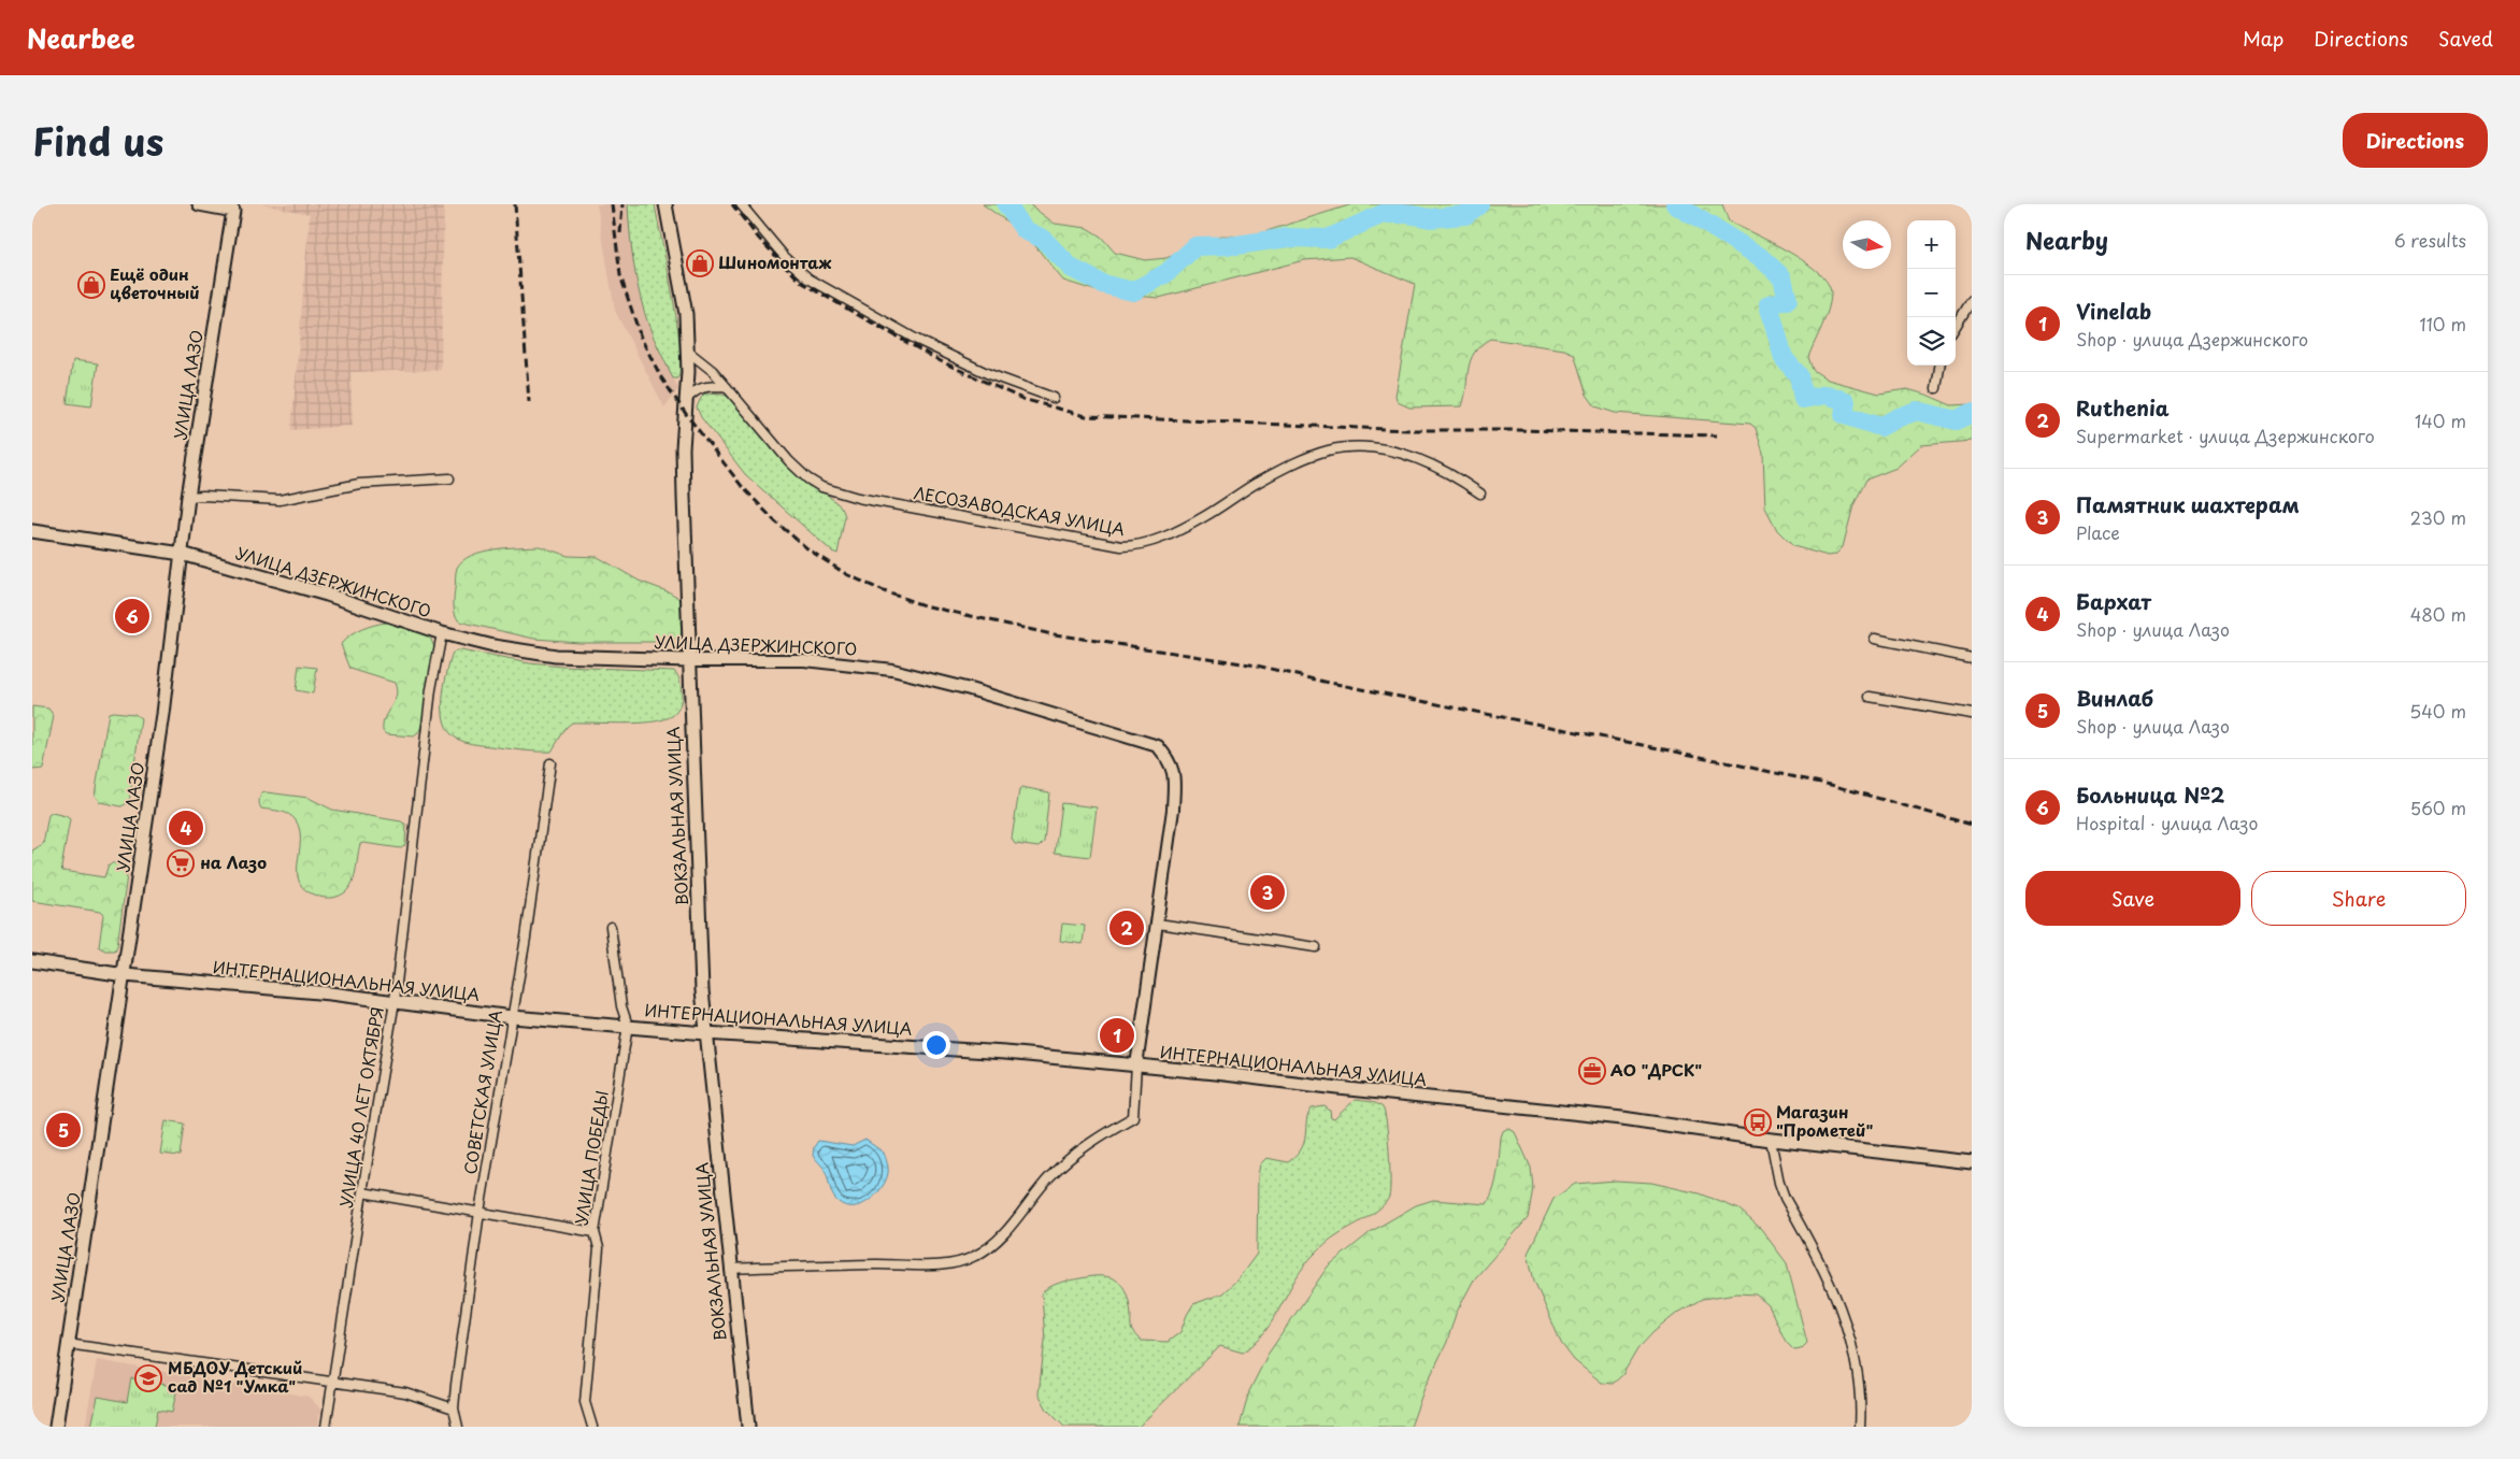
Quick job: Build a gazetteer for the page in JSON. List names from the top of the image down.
{
  "streets": {
    "main road": [
      "УЛИЦА ЛАЗО",
      "УЛИЦА ДЗЕРЖИНСКОГО",
      "ВОКЗАЛЬНАЯ УЛИЦА",
      "ИНТЕРНАЦИОНАЛЬНАЯ УЛИЦА"
    ],
    "street": [
      "ЛЕСОЗАВОДСКАЯ УЛИЦА",
      "СОВЕТСКАЯ УЛИЦА",
      "УЛИЦА 40 ЛЕТ ОКТЯБРЯ",
      "УЛИЦА ПОБЕДЫ"
    ]
  },
  "crossings": [
    ["УЛИЦА ЛАЗО", "УЛИЦА ДЗЕРЖИНСКОГО"],
    ["УЛИЦА ЛАЗО", "ИНТЕРНАЦИОНАЛЬНАЯ УЛИЦА"],
    ["ЛЕСОЗАВОДСКАЯ УЛИЦА", "ВОКЗАЛЬНАЯ УЛИЦА"],
    ["УЛИЦА ДЗЕРЖИНСКОГО", "ВОКЗАЛЬНАЯ УЛИЦА"],
    ["УЛИЦА ДЗЕРЖИНСКОГО", "ИНТЕРНАЦИОНАЛЬНАЯ УЛИЦА"],
    ["УЛИЦА ДЗЕРЖИНСКОГО", "УЛИЦА 40 ЛЕТ ОКТЯБРЯ"],
    ["ВОКЗАЛЬНАЯ УЛИЦА", "ИНТЕРНАЦИОНАЛЬНАЯ УЛИЦА"],
    ["ИНТЕРНАЦИОНАЛЬНАЯ УЛИЦА", "СОВЕТСКАЯ УЛИЦА"],
    ["ИНТЕРНАЦИОНАЛЬНАЯ УЛИЦА", "УЛИЦА 40 ЛЕТ ОКТЯБРЯ"],
    ["ИНТЕРНАЦИОНАЛЬНАЯ УЛИЦА", "УЛИЦА ПОБЕДЫ"]
  ],
  "places": {
    "shop": ["Шиномонтаж", "Ещё один цветочный"],
    "supermarket": ["на Лазо"],
    "office": ["АО \"ДРСК\""],
    "bus stop": ["Магазин \"Прометей\""],
    "school or university": ["МБДОУ Детский сад №1 \"Умка\""]
  },
  "north": "right",
  "page": {
    "header": "Nearbee",
    "nav": ["Map", "Directions", "Saved"],
    "title": "Find us",
    "buttons": [
      "Directions",
      ["Save", "Share"]
    ],
    "heading": ["Nearby", "6 results"],
    "map_buttons": ["+", "−"],
    "list": [
      {
        "mark": "1",
        "name": "Vinelab",
        "note": "Shop · улица Дзержинского",
        "value": "110 m"
      },
      {
        "mark": "2",
        "name": "Ruthenia",
        "note": "Supermarket · улица Дзержинского",
        "value": "140 m"
      },
      {
        "mark": "3",
        "name": "Памятник шахтерам",
        "note": "Place",
        "value": "230 m"
      },
      {
        "mark": "4",
        "name": "Бархат",
        "note": "Shop · улица Лазо",
        "value": "480 m"
      },
      {
        "mark": "5",
        "name": "Винлаб",
        "note": "Shop · улица Лазо",
        "value": "540 m"
      },
      {
        "mark": "6",
        "name": "Больница №2",
        "note": "Hospital · улица Лазо",
        "value": "560 m"
      }
    ],
    "pins": [
      "6",
      "4",
      "3",
      "2",
      "1",
      "5"
    ]
  }
}
